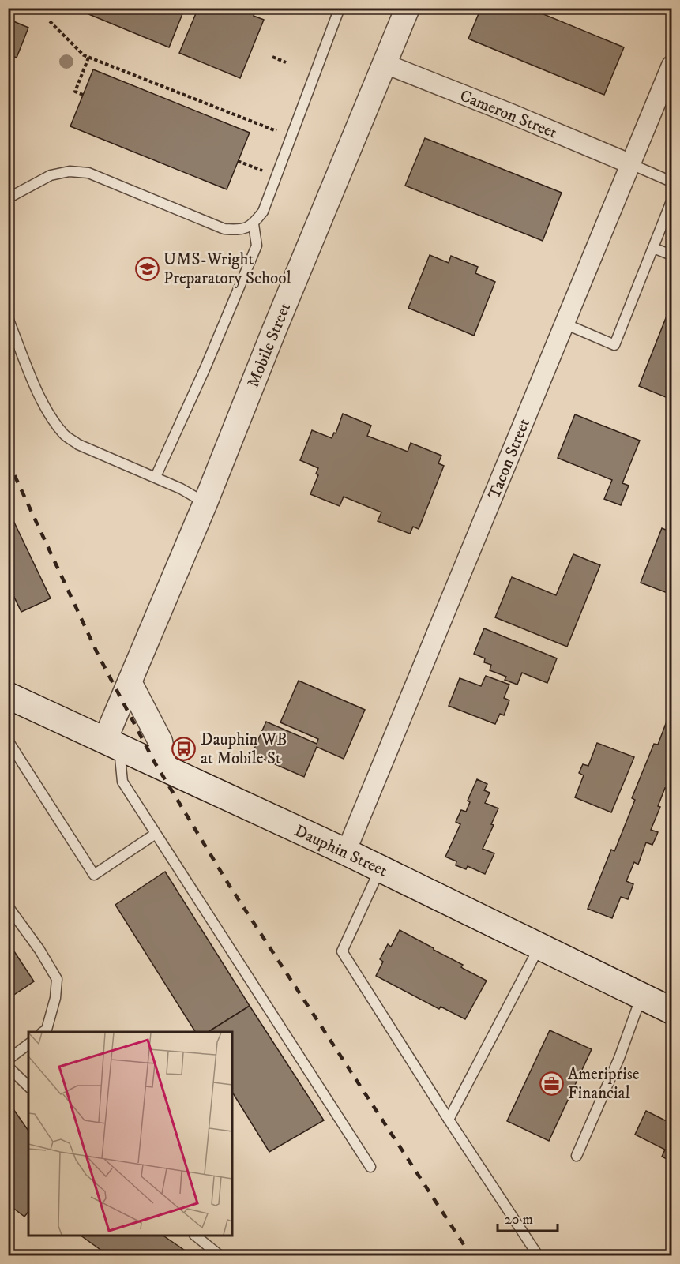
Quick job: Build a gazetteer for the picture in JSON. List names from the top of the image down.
{
  "streets": {
    "main road": ["Dauphin Street"],
    "street": ["Cameron Street", "Mobile Street", "Tacon Street"]
  },
  "crossings": [
    ["Cameron Street", "Mobile Street"],
    ["Cameron Street", "Tacon Street"],
    ["Mobile Street", "Dauphin Street"],
    ["Tacon Street", "Dauphin Street"]
  ],
  "places": {
    "school or university": ["UMS-Wright Preparatory School"],
    "bus stop": ["Dauphin WB at Mobile St"],
    "office": ["Ameriprise Financial"]
  },
  "scale_bar": "20 m"
}
